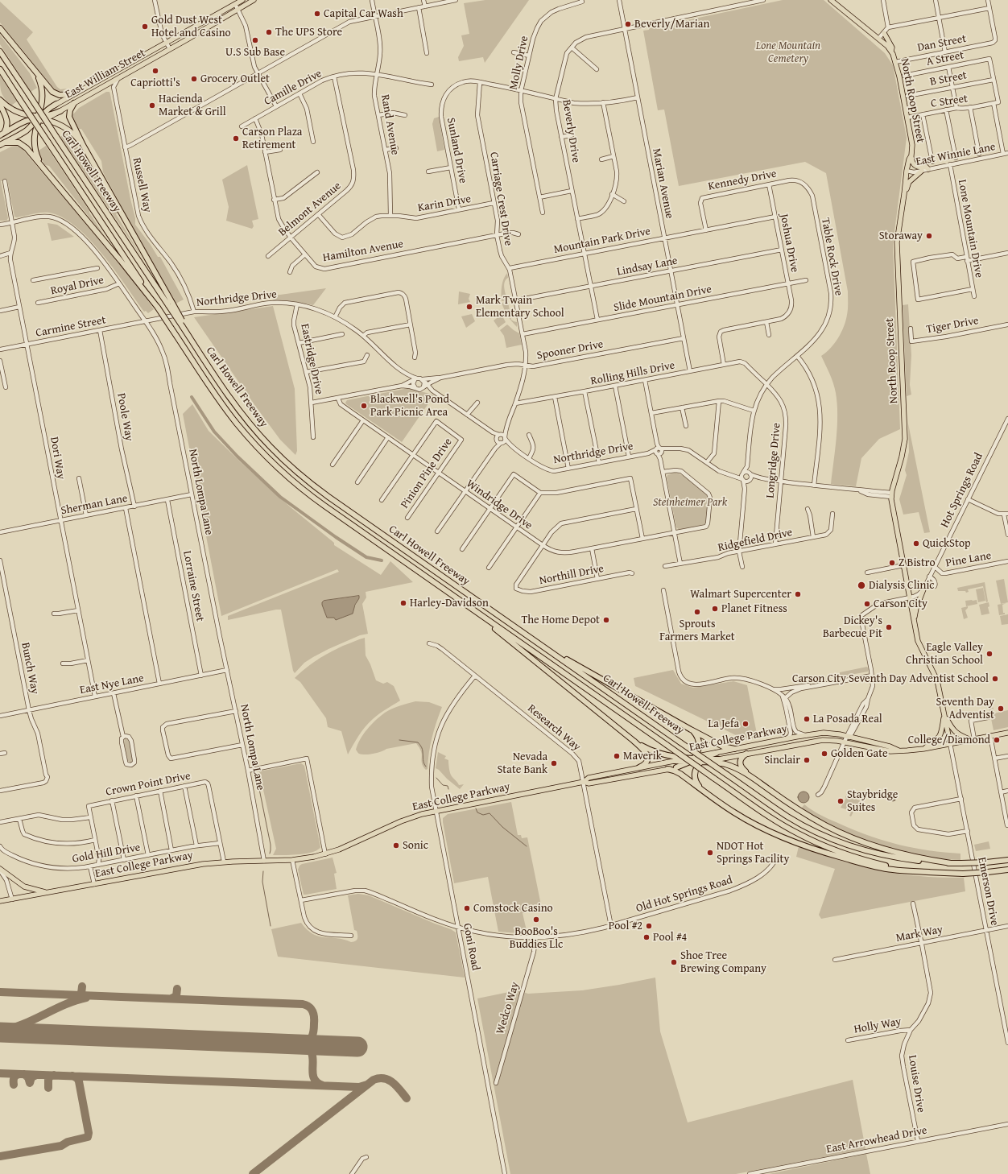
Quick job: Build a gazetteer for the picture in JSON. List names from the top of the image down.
{
  "streets": {
    "highway": ["Carl Howell Freeway"],
    "main road": ["East William Street", "North Roop Street", "East College Parkway"],
    "street": [
      "Dan Street",
      "A Street",
      "Molly Drive",
      "B Street",
      "Camille Drive",
      "C Street",
      "Rand Avenue",
      "Beverly Drive",
      "Sunland Drive",
      "East Winnie Lane",
      "Kennedy Drive",
      "Marian Avenue",
      "Russell Way",
      "Carriage Crest Drive",
      "Karin Drive",
      "Belmont Avenue",
      "Lone Mountain Drive",
      "Mountain Park Drive",
      "Joshua Drive",
      "Hamilton Avenue",
      "Table Rock Drive",
      "Lindsay Lane",
      "Royal Drive",
      "Northridge Drive",
      "Slide Mountain Drive",
      "Tiger Drive",
      "Carmine Street",
      "Spooner Drive",
      "Eastridge Drive",
      "Rolling Hills Drive",
      "Poole Way",
      "Dori Way",
      "Longridge Drive",
      "Pinion Pine Drive",
      "Hot Springs Road",
      "North Lompa Lane",
      "Sherman Lane",
      "Windridge Drive",
      "Ridgefield Drive",
      "Pine Lane",
      "Northill Drive",
      "Lorraine Street",
      "Bunch Way",
      "East Nye Lane",
      "Research Way",
      "Crown Point Drive",
      "Gold Hill Drive",
      "Emerson Drive",
      "Old Hot Springs Road",
      "Mark Way",
      "Goni Road",
      "Wedco Way",
      "Holly Way",
      "Louise Drive",
      "East Arrowhead Drive"
    ]
  },
  "crossings": [
    ["Dan Street", "North Roop Street"],
    ["A Street", "B Street"],
    ["Camille Drive", "Rand Avenue"],
    ["Camille Drive", "Belmont Avenue"],
    ["Camille Drive", "Hamilton Avenue"],
    ["North Roop Street", "C Street"],
    ["North Roop Street", "East Winnie Lane"],
    ["North Roop Street", "Northridge Drive"],
    ["North Roop Street", "East College Parkway"],
    ["North Roop Street", "Emerson Drive"],
    ["Rand Avenue", "Karin Drive"],
    ["Beverly Drive", "Marian Avenue"],
    ["Beverly Drive", "Mountain Park Drive"],
    ["Beverly Drive", "Lindsay Lane"],
    ["Beverly Drive", "Slide Mountain Drive"],
    ["Sunland Drive", "Carriage Crest Drive"],
    ["Sunland Drive", "Karin Drive"],
    ["East Winnie Lane", "Lone Mountain Drive"],
    ["Kennedy Drive", "Mountain Park Drive"],
    ["Kennedy Drive", "Joshua Drive"],
    ["Kennedy Drive", "Table Rock Drive"],
    ["Marian Avenue", "Mountain Park Drive"],
    ["Marian Avenue", "Lindsay Lane"],
    ["Marian Avenue", "Slide Mountain Drive"],
    ["Marian Avenue", "Spooner Drive"],
    ["Marian Avenue", "Rolling Hills Drive"],
    ["Russell Way", "Northridge Drive"],
    ["Carriage Crest Drive", "Karin Drive"],
    ["Carriage Crest Drive", "Mountain Park Drive"],
    ["Carriage Crest Drive", "Hamilton Avenue"],
    ["Carriage Crest Drive", "Lindsay Lane"],
    ["Carriage Crest Drive", "Northridge Drive"],
    ["Carriage Crest Drive", "Slide Mountain Drive"],
    ["Carriage Crest Drive", "Spooner Drive"],
    ["Carriage Crest Drive", "Rolling Hills Drive"],
    ["Karin Drive", "Belmont Avenue"],
    ["Belmont Avenue", "Hamilton Avenue"],
    ["Mountain Park Drive", "Joshua Drive"],
    ["Joshua Drive", "Lindsay Lane"],
    ["Joshua Drive", "Slide Mountain Drive"],
    ["Table Rock Drive", "Northridge Drive"],
    ["Table Rock Drive", "Longridge Drive"],
    ["Royal Drive", "North Lompa Lane"],
    ["Northridge Drive", "Carmine Street"],
    ["Northridge Drive", "Spooner Drive"],
    ["Northridge Drive", "Eastridge Drive"],
    ["Northridge Drive", "Longridge Drive"],
    ["Northridge Drive", "North Lompa Lane"],
    ["Carmine Street", "Poole Way"],
    ["Carmine Street", "Dori Way"],
    ["Carmine Street", "North Lompa Lane"],
    ["Rolling Hills Drive", "Longridge Drive"],
    ["Poole Way", "Sherman Lane"],
    ["Dori Way", "North Lompa Lane"],
    ["Dori Way", "Sherman Lane"],
    ["Dori Way", "East Nye Lane"],
    ["Longridge Drive", "Ridgefield Drive"],
    ["Pinion Pine Drive", "Windridge Drive"],
    ["Hot Springs Road", "Pine Lane"],
    ["North Lompa Lane", "Sherman Lane"],
    ["North Lompa Lane", "East Nye Lane"],
    ["North Lompa Lane", "East College Parkway"],
    ["Sherman Lane", "Lorraine Street"],
    ["Windridge Drive", "Northill Drive"],
    ["Lorraine Street", "East Nye Lane"],
    ["Bunch Way", "East Nye Lane"],
    ["Research Way", "East College Parkway"],
    ["Research Way", "Old Hot Springs Road"],
    ["Research Way", "Goni Road"],
    ["East College Parkway", "Emerson Drive"],
    ["East College Parkway", "Goni Road"],
    ["Crown Point Drive", "Gold Hill Drive"],
    ["Emerson Drive", "Mark Way"],
    ["Old Hot Springs Road", "Goni Road"],
    ["Old Hot Springs Road", "Wedco Way"],
    ["Mark Way", "Louise Drive"],
    ["Holly Way", "Louise Drive"],
    ["Louise Drive", "East Arrowhead Drive"]
  ],
  "parks": ["Lone Mountain Cemetery", "Steinheimer Park"],
  "places": [
    "Capital Car Wash",
    "Beverly/Marian",
    "Gold Dust West Hotel and Casino",
    "The UPS Store",
    "U.S Sub Base",
    "Capriotti's",
    "Grocery Outlet",
    "Hacienda Market & Grill",
    "Carson Plaza Retirement",
    "Storaway",
    "Mark Twain Elementary School",
    "Blackwell's Pond Park Picnic Area",
    "QuickStop",
    "Z Bistro",
    "Dialysis Clinic",
    "Walmart Supercenter",
    "Harley-Davidson",
    "Carson City",
    "Planet Fitness",
    "Sprouts Farmers Market",
    "The Home Depot",
    "Dickey's Barbecue Pit",
    "Eagle Valley Christian School",
    "Carson City Seventh Day Adventist School",
    "Seventh Day Adventist",
    "La Posada Real",
    "La Jefa",
    "College/Diamond",
    "Golden Gate",
    "Maverik",
    "Sinclair",
    "Nevada State Bank",
    "Staybridge Suites",
    "Sonic",
    "NDOT Hot Springs Facility",
    "Comstock Casino",
    "BooBoo's Buddies Llc",
    "Pool #2",
    "Pool #4",
    "Shoe Tree Brewing Company"
  ]
}
